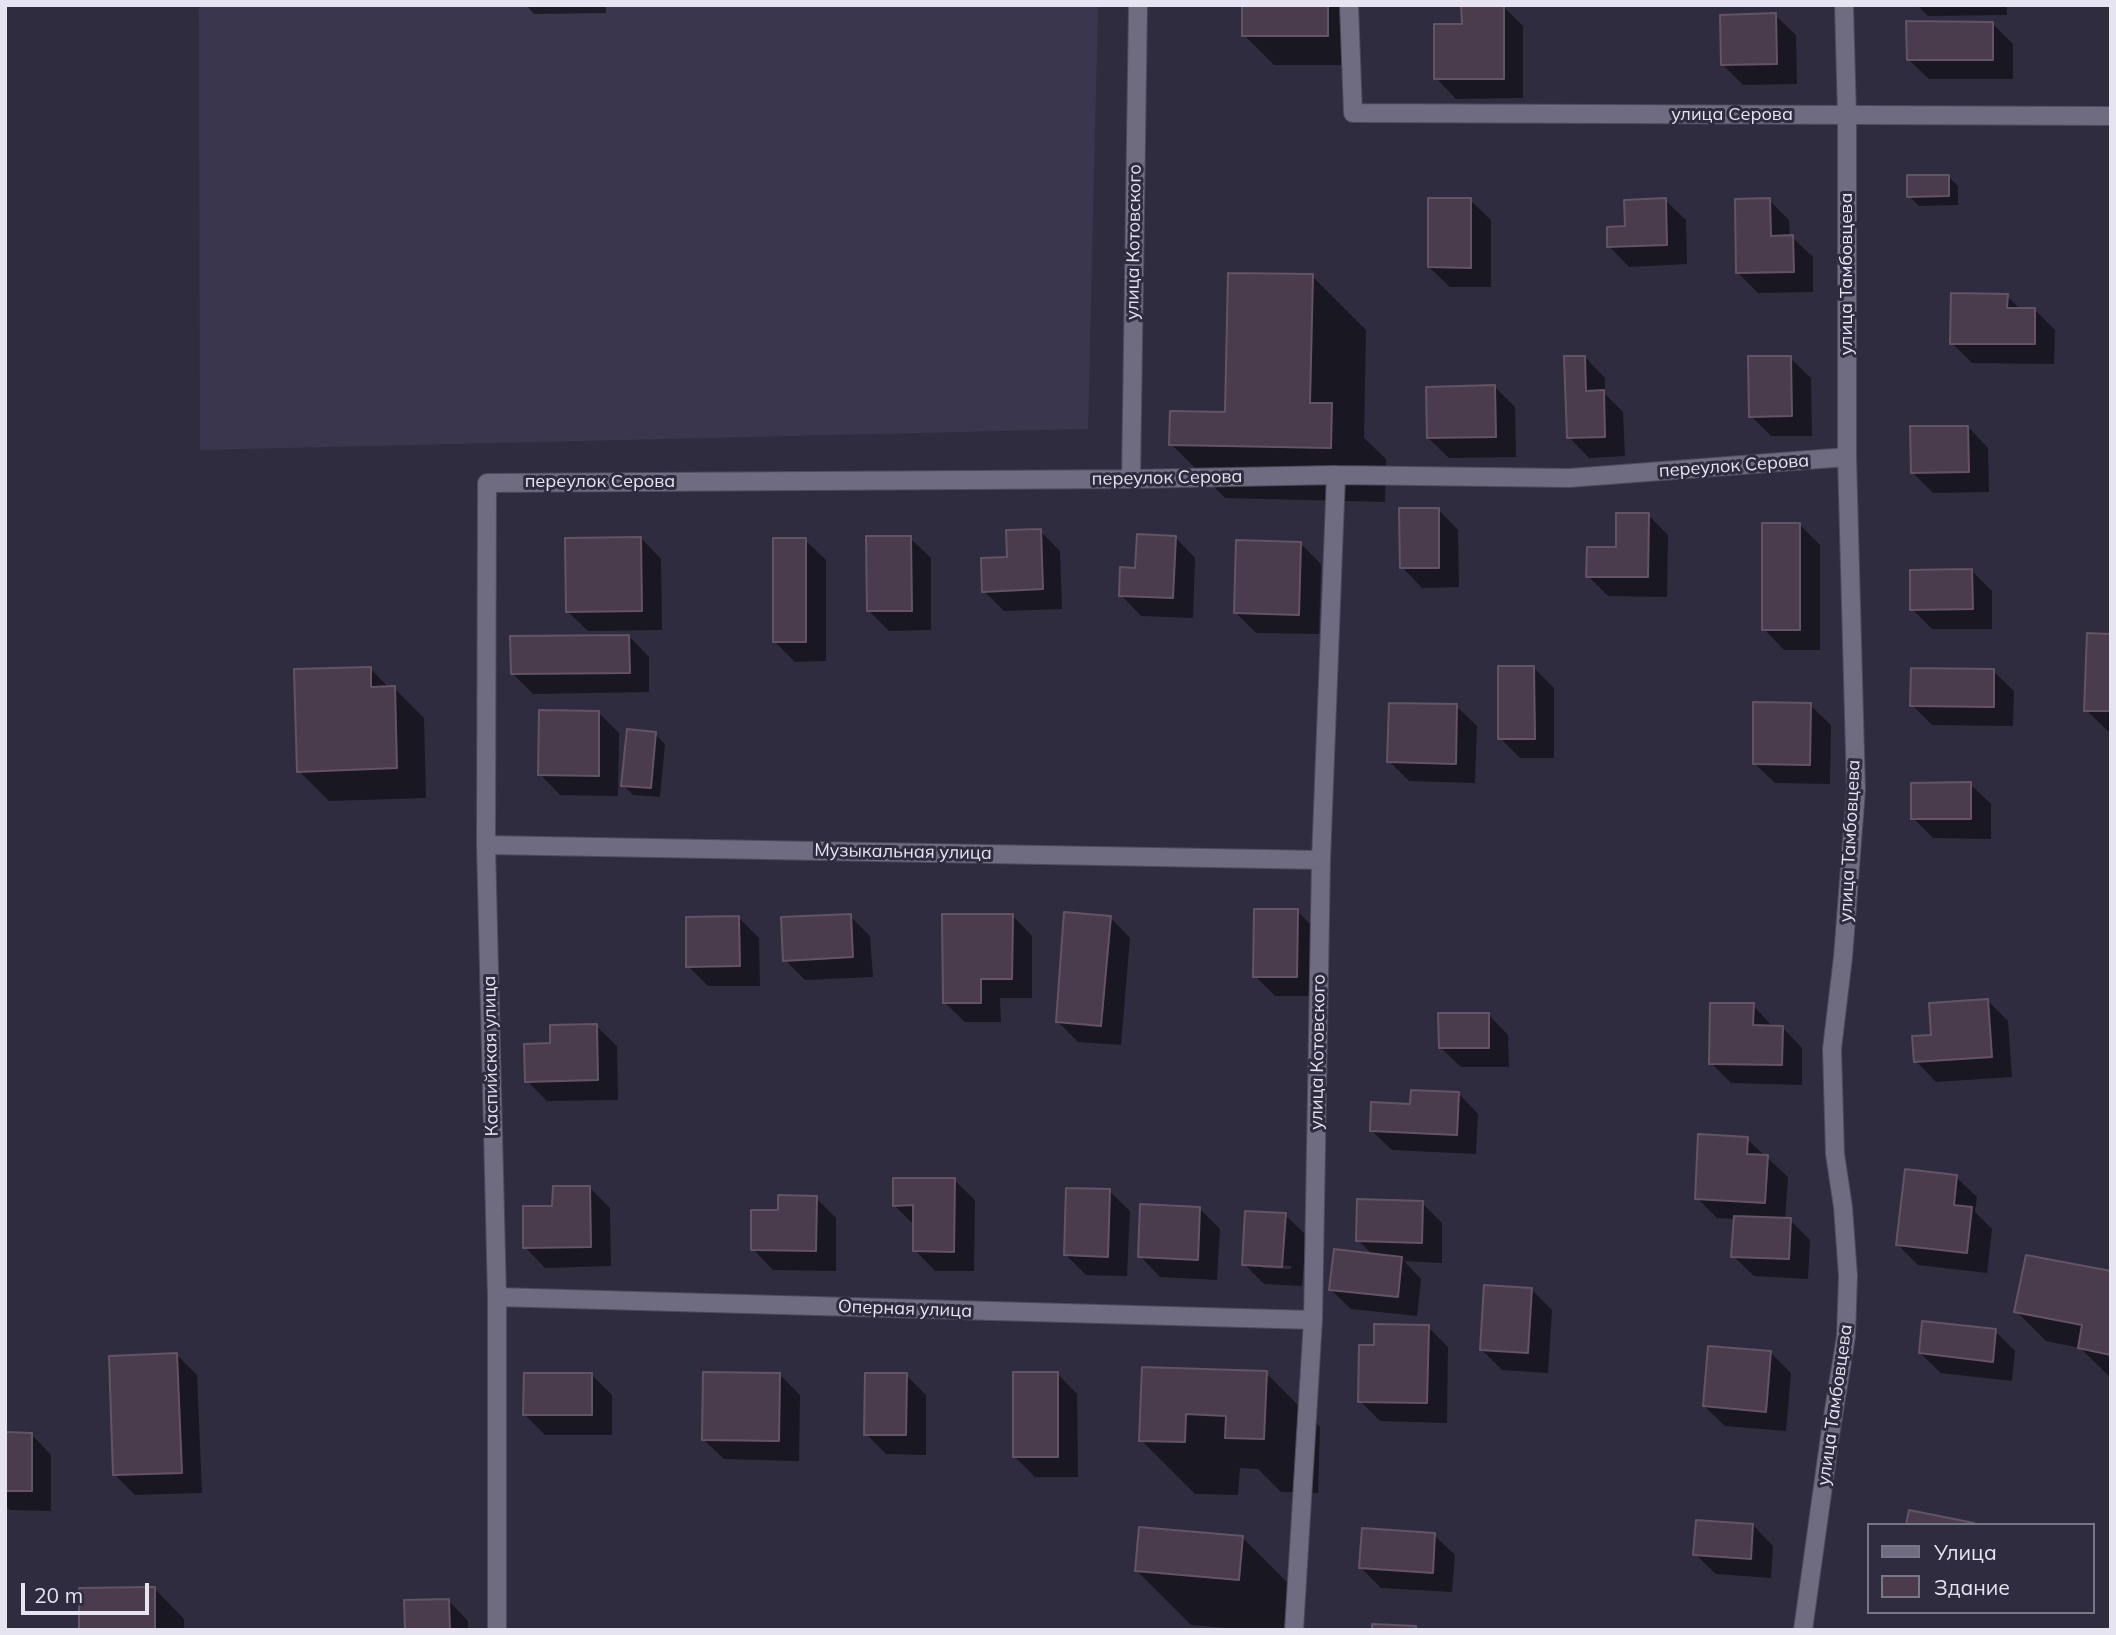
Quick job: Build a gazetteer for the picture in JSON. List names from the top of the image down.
{
  "streets": {
    "street": [
      "улица Серова",
      "улица Котовского",
      "улица Тамбовцева",
      "переулок Серова",
      "Музыкальная улица",
      "Каспийская улица",
      "Оперная улица"
    ]
  },
  "crossings": [
    ["улица Серова", "улица Тамбовцева"],
    ["улица Котовского", "переулок Серова"],
    ["улица Котовского", "Музыкальная улица"],
    ["улица Котовского", "Оперная улица"],
    ["улица Тамбовцева", "переулок Серова"],
    ["переулок Серова", "Каспийская улица"],
    ["Музыкальная улица", "Каспийская улица"],
    ["Каспийская улица", "Оперная улица"]
  ],
  "legend": ["Улица", "Здание"],
  "scale_bar": "20 m"
}
